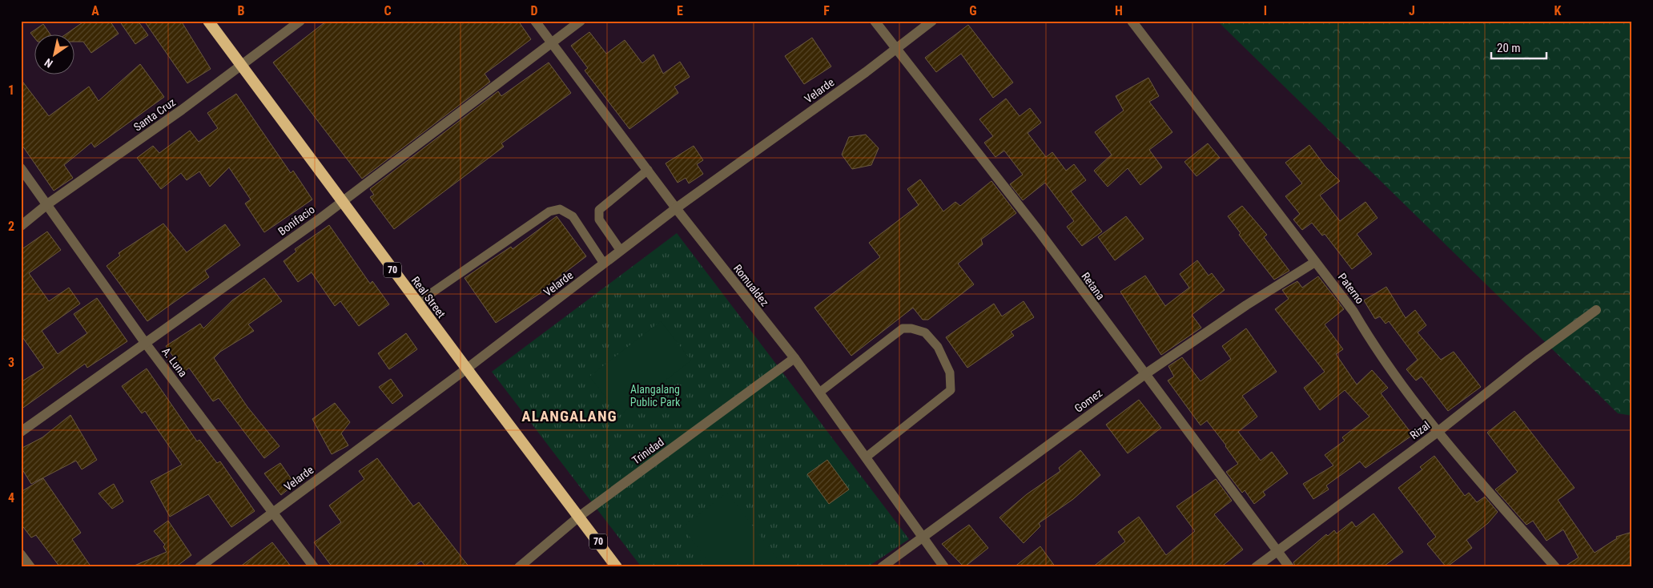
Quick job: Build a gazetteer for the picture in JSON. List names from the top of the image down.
{
  "streets": {
    "highway": ["70", "Real Street"],
    "street": [
      "Velarde",
      "Santa Cruz",
      "Bonifacio",
      "Romualdez",
      "Retana",
      "Paterno",
      "A. Luna",
      "Gomez",
      "Rizal",
      "Trinidad"
    ]
  },
  "crossings": [
    ["Velarde", "Romualdez"],
    ["Velarde", "Retana"],
    ["Velarde", "Real Street"],
    ["Velarde", "A. Luna"],
    ["Santa Cruz", "Real Street"],
    ["Santa Cruz", "A. Luna"],
    ["Bonifacio", "Romualdez"],
    ["Bonifacio", "Real Street"],
    ["Bonifacio", "A. Luna"],
    ["Romualdez", "Gomez"],
    ["Romualdez", "Trinidad"],
    ["Retana", "Gomez"],
    ["Retana", "Rizal"],
    ["Paterno", "Gomez"],
    ["Paterno", "Rizal"],
    ["Real Street", "Trinidad"]
  ],
  "districts": ["ALANGALANG"],
  "parks": ["Alangalang Public Park"],
  "scale_bar": "20 m",
  "north": "bottom left",
  "grid": {
    "columns": [
      "A",
      "B",
      "C",
      "D",
      "E",
      "F",
      "G",
      "H",
      "I",
      "J",
      "K"
    ],
    "rows": [
      "1",
      "2",
      "3",
      "4"
    ]
  }
}
